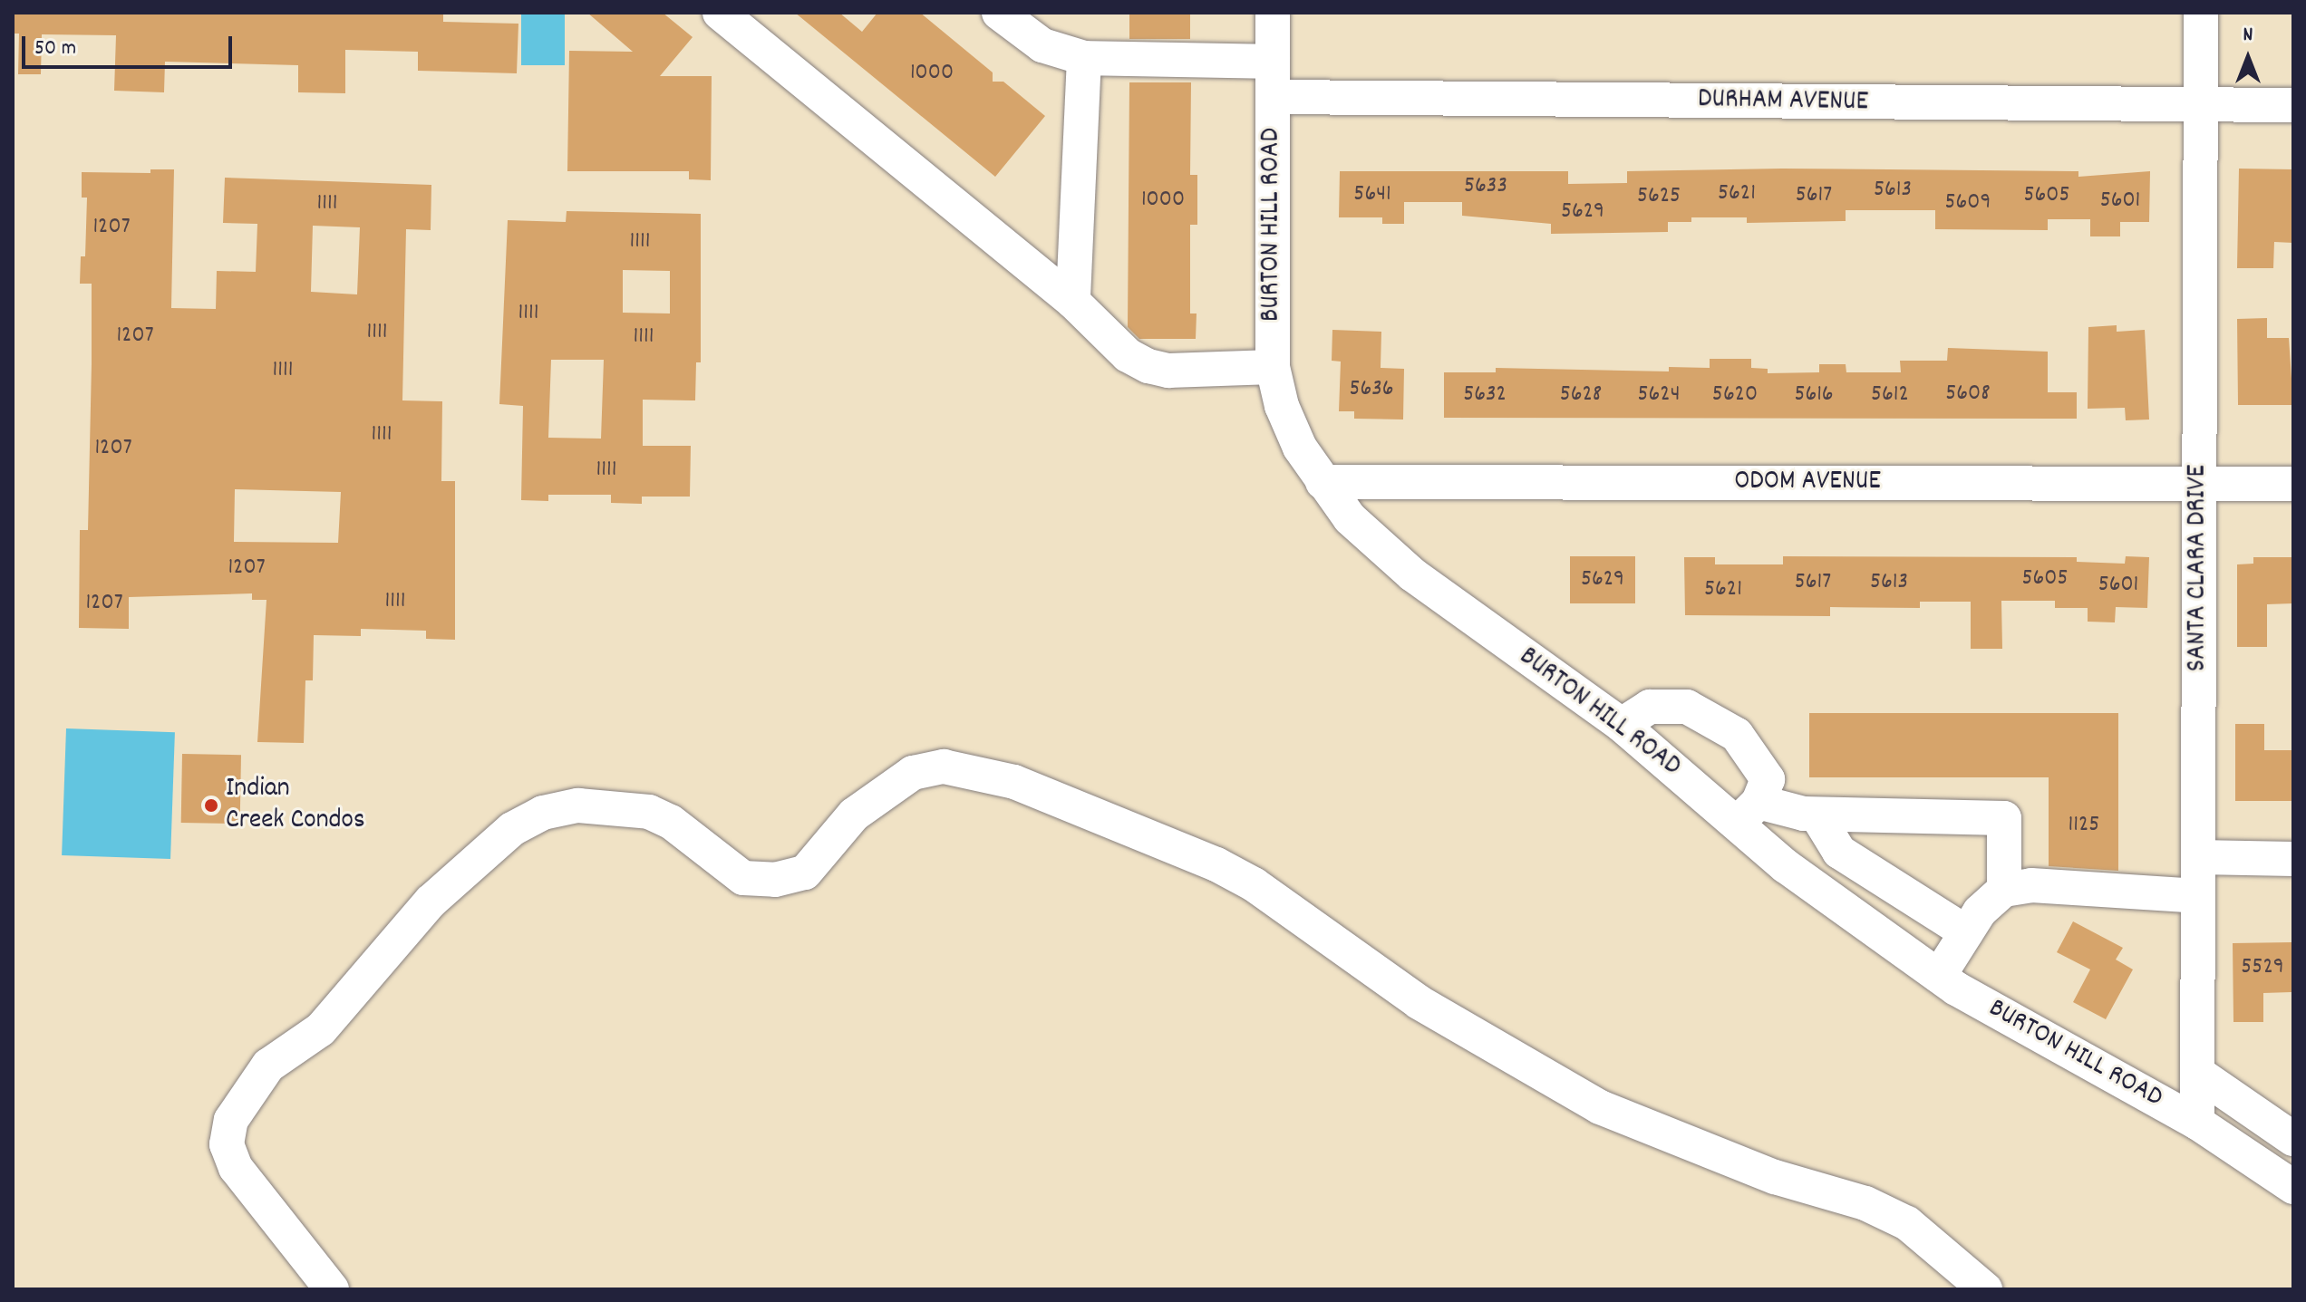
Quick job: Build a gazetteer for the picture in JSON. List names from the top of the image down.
{
  "streets": {
    "street": [
      "DURHAM AVENUE",
      "BURTON HILL ROAD",
      "ODOM AVENUE",
      "SANTA CLARA DRIVE"
    ]
  },
  "crossings": [
    ["DURHAM AVENUE", "BURTON HILL ROAD"],
    ["DURHAM AVENUE", "SANTA CLARA DRIVE"],
    ["BURTON HILL ROAD", "ODOM AVENUE"],
    ["BURTON HILL ROAD", "SANTA CLARA DRIVE"],
    ["ODOM AVENUE", "SANTA CLARA DRIVE"]
  ],
  "places": ["Indian Creek Condos"],
  "house_numbers": [
    "1000",
    "5633",
    "5613",
    "5621",
    "5641",
    "5617",
    "5605",
    "5625",
    "1000",
    "5601",
    "5609",
    "1111",
    "5629",
    "1207",
    "1111",
    "1111",
    "1111",
    "1207",
    "1111",
    "1111",
    "5636",
    "5608",
    "5632",
    "5628",
    "5624",
    "5620",
    "5616",
    "5612",
    "1111",
    "1207",
    "1111",
    "1207",
    "5605",
    "5629",
    "5617",
    "5613",
    "5601",
    "5621",
    "1111",
    "1207",
    "1125",
    "5529"
  ],
  "scale_bar": "50 m",
  "north": "top"
}
